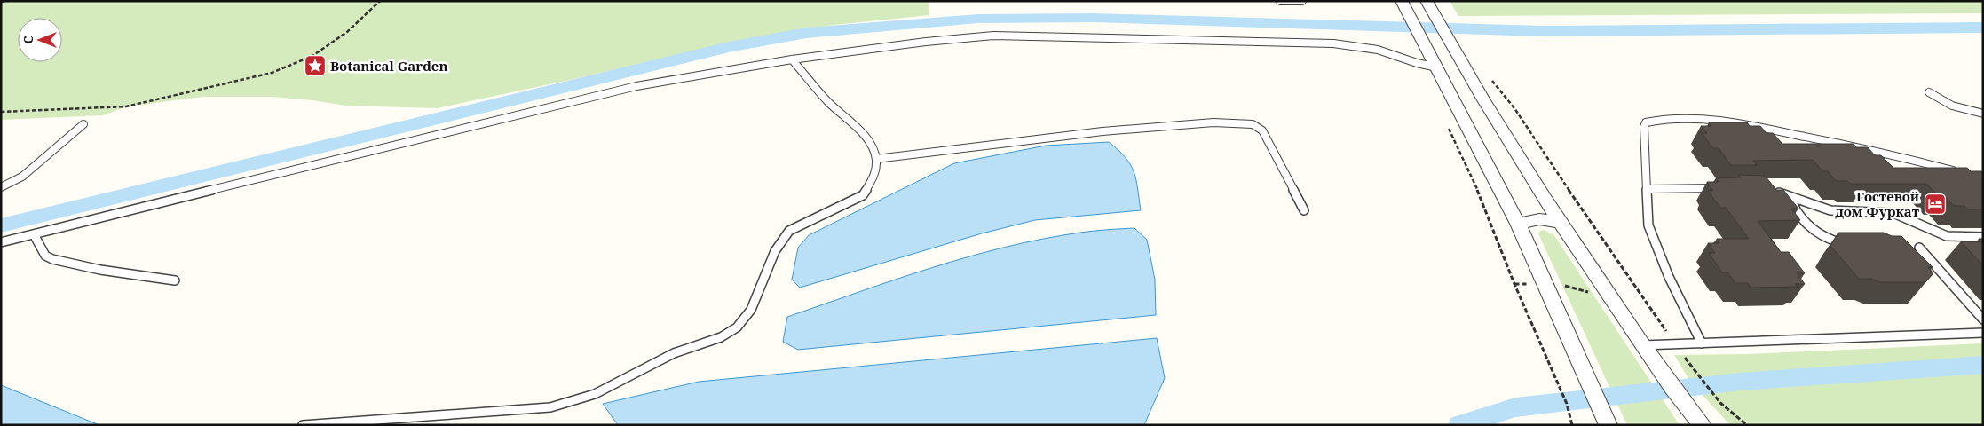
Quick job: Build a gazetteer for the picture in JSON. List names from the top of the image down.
{
  "places": {
    "place": ["Botanical Garden"],
    "hotel": ["Гостевой дом Фуркат"]
  },
  "north": "left"
}
